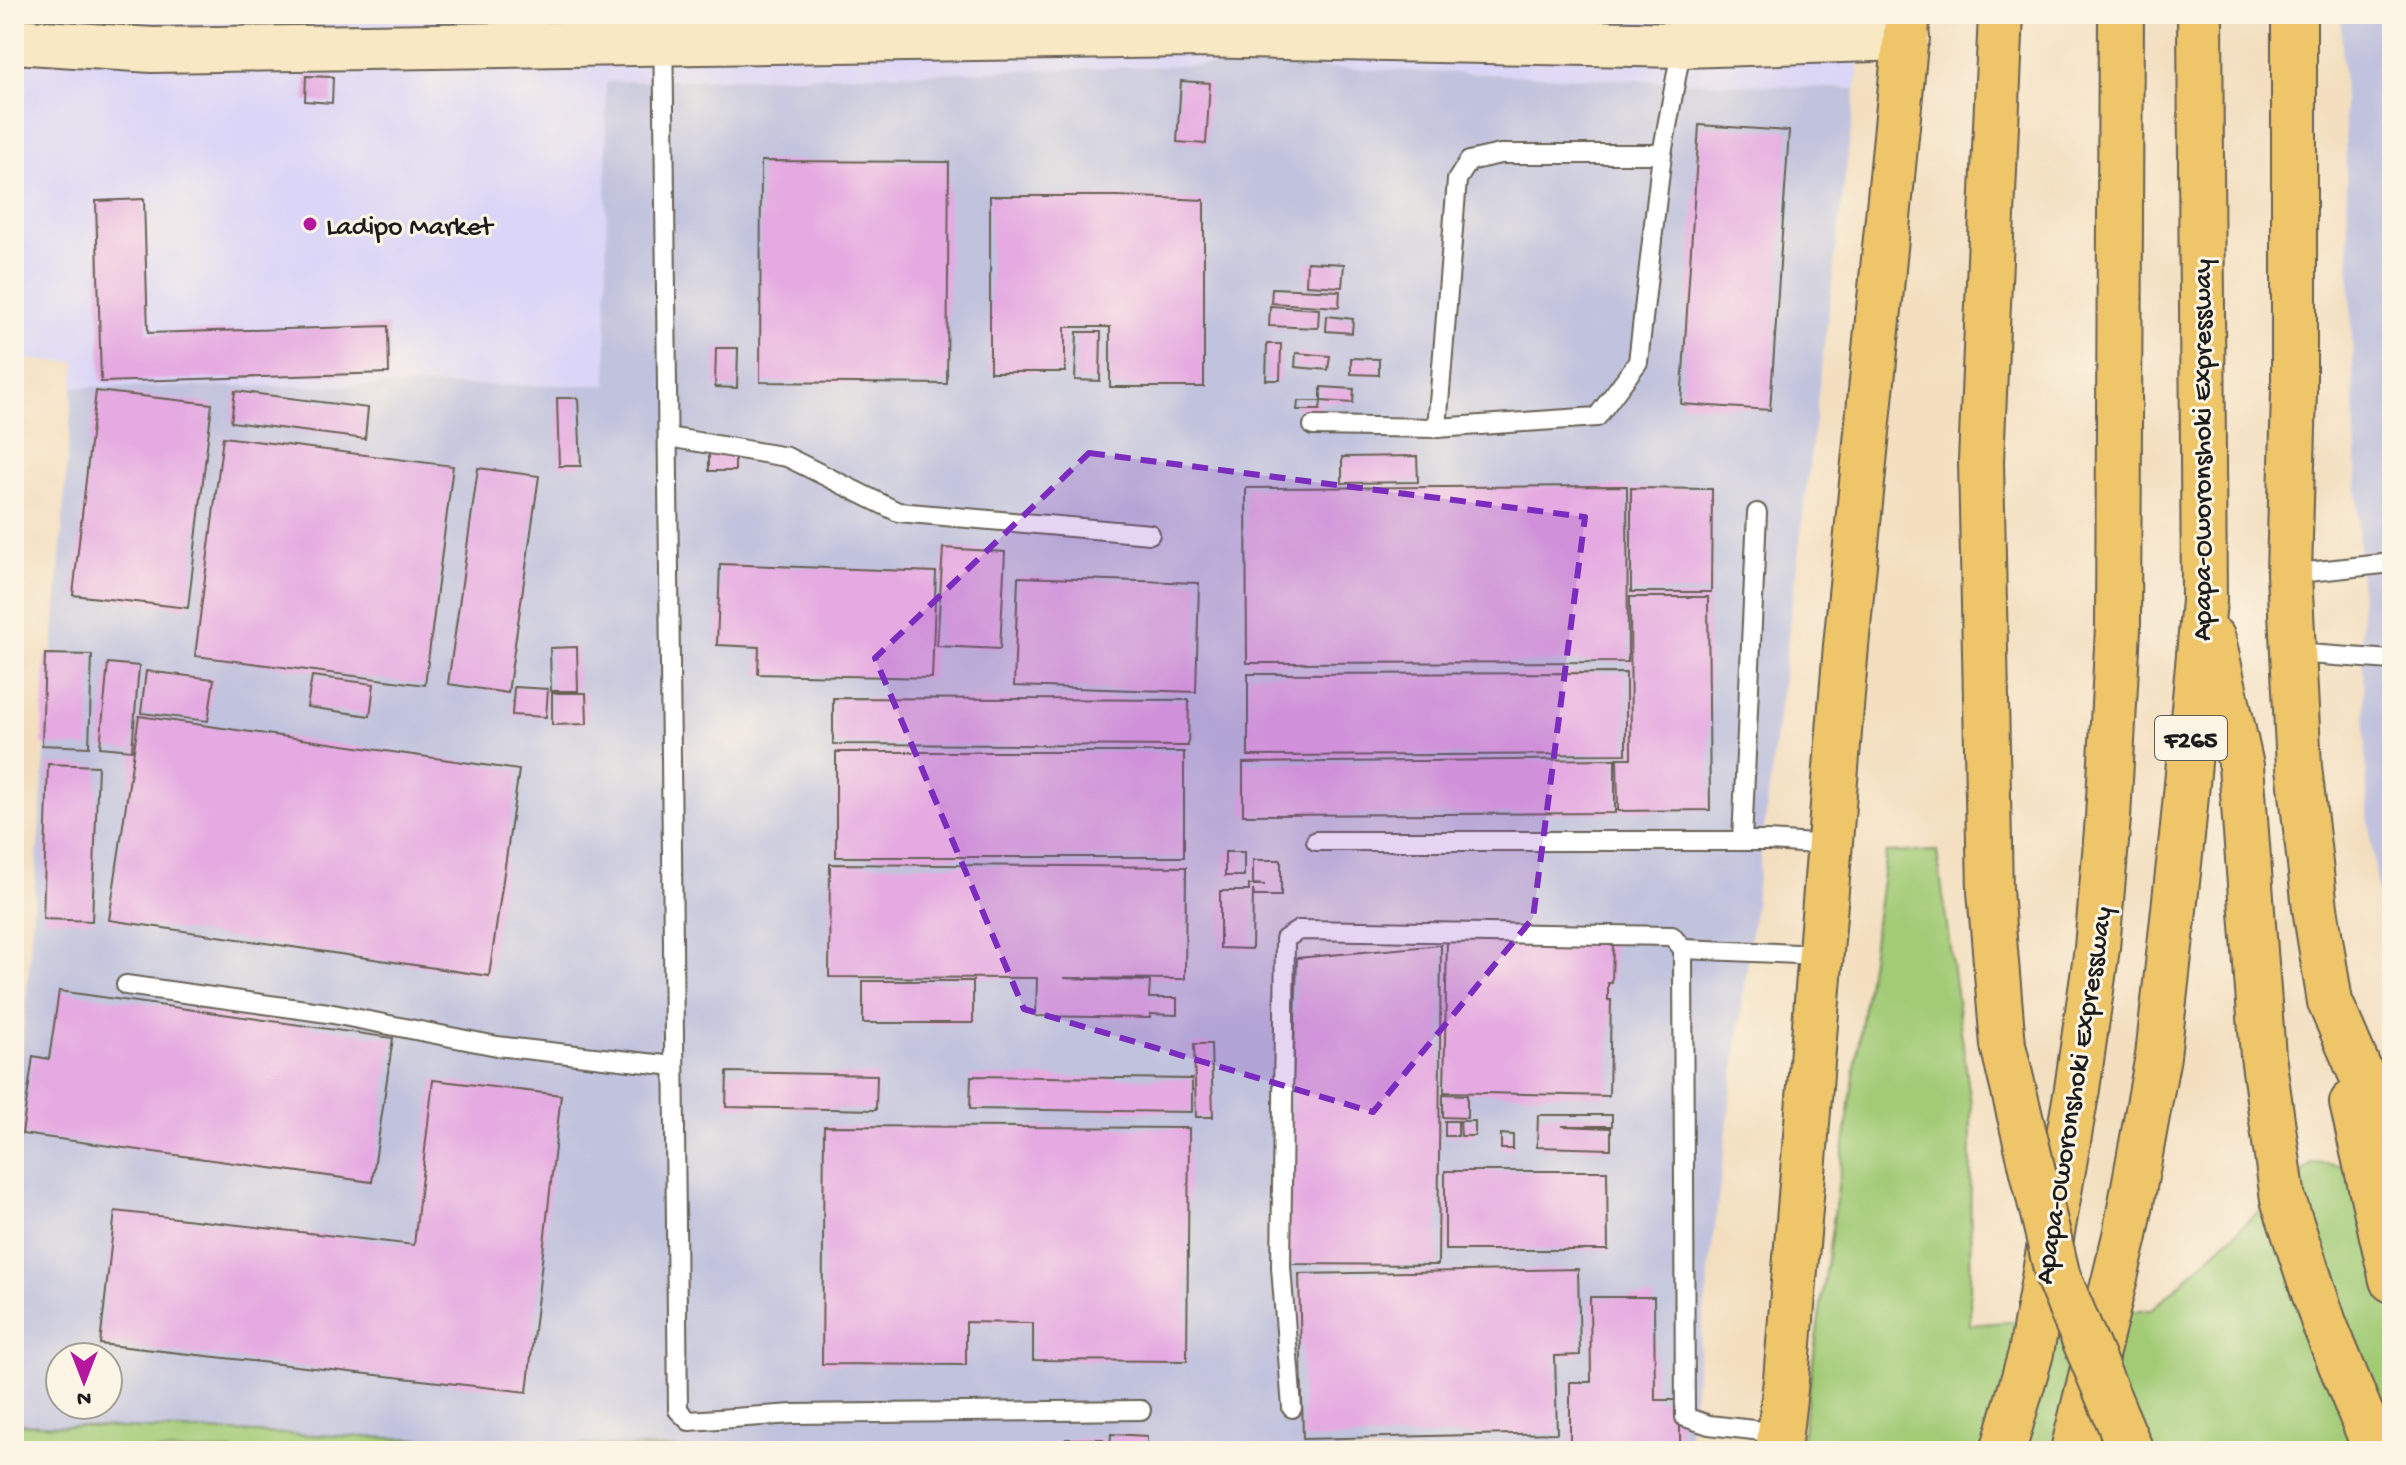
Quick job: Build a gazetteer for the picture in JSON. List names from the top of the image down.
{
  "streets": {
    "main road": ["Apapa-Oworonshoki Expressway", "F265"]
  },
  "places": ["Ladipo Market"],
  "north": "bottom"
}
